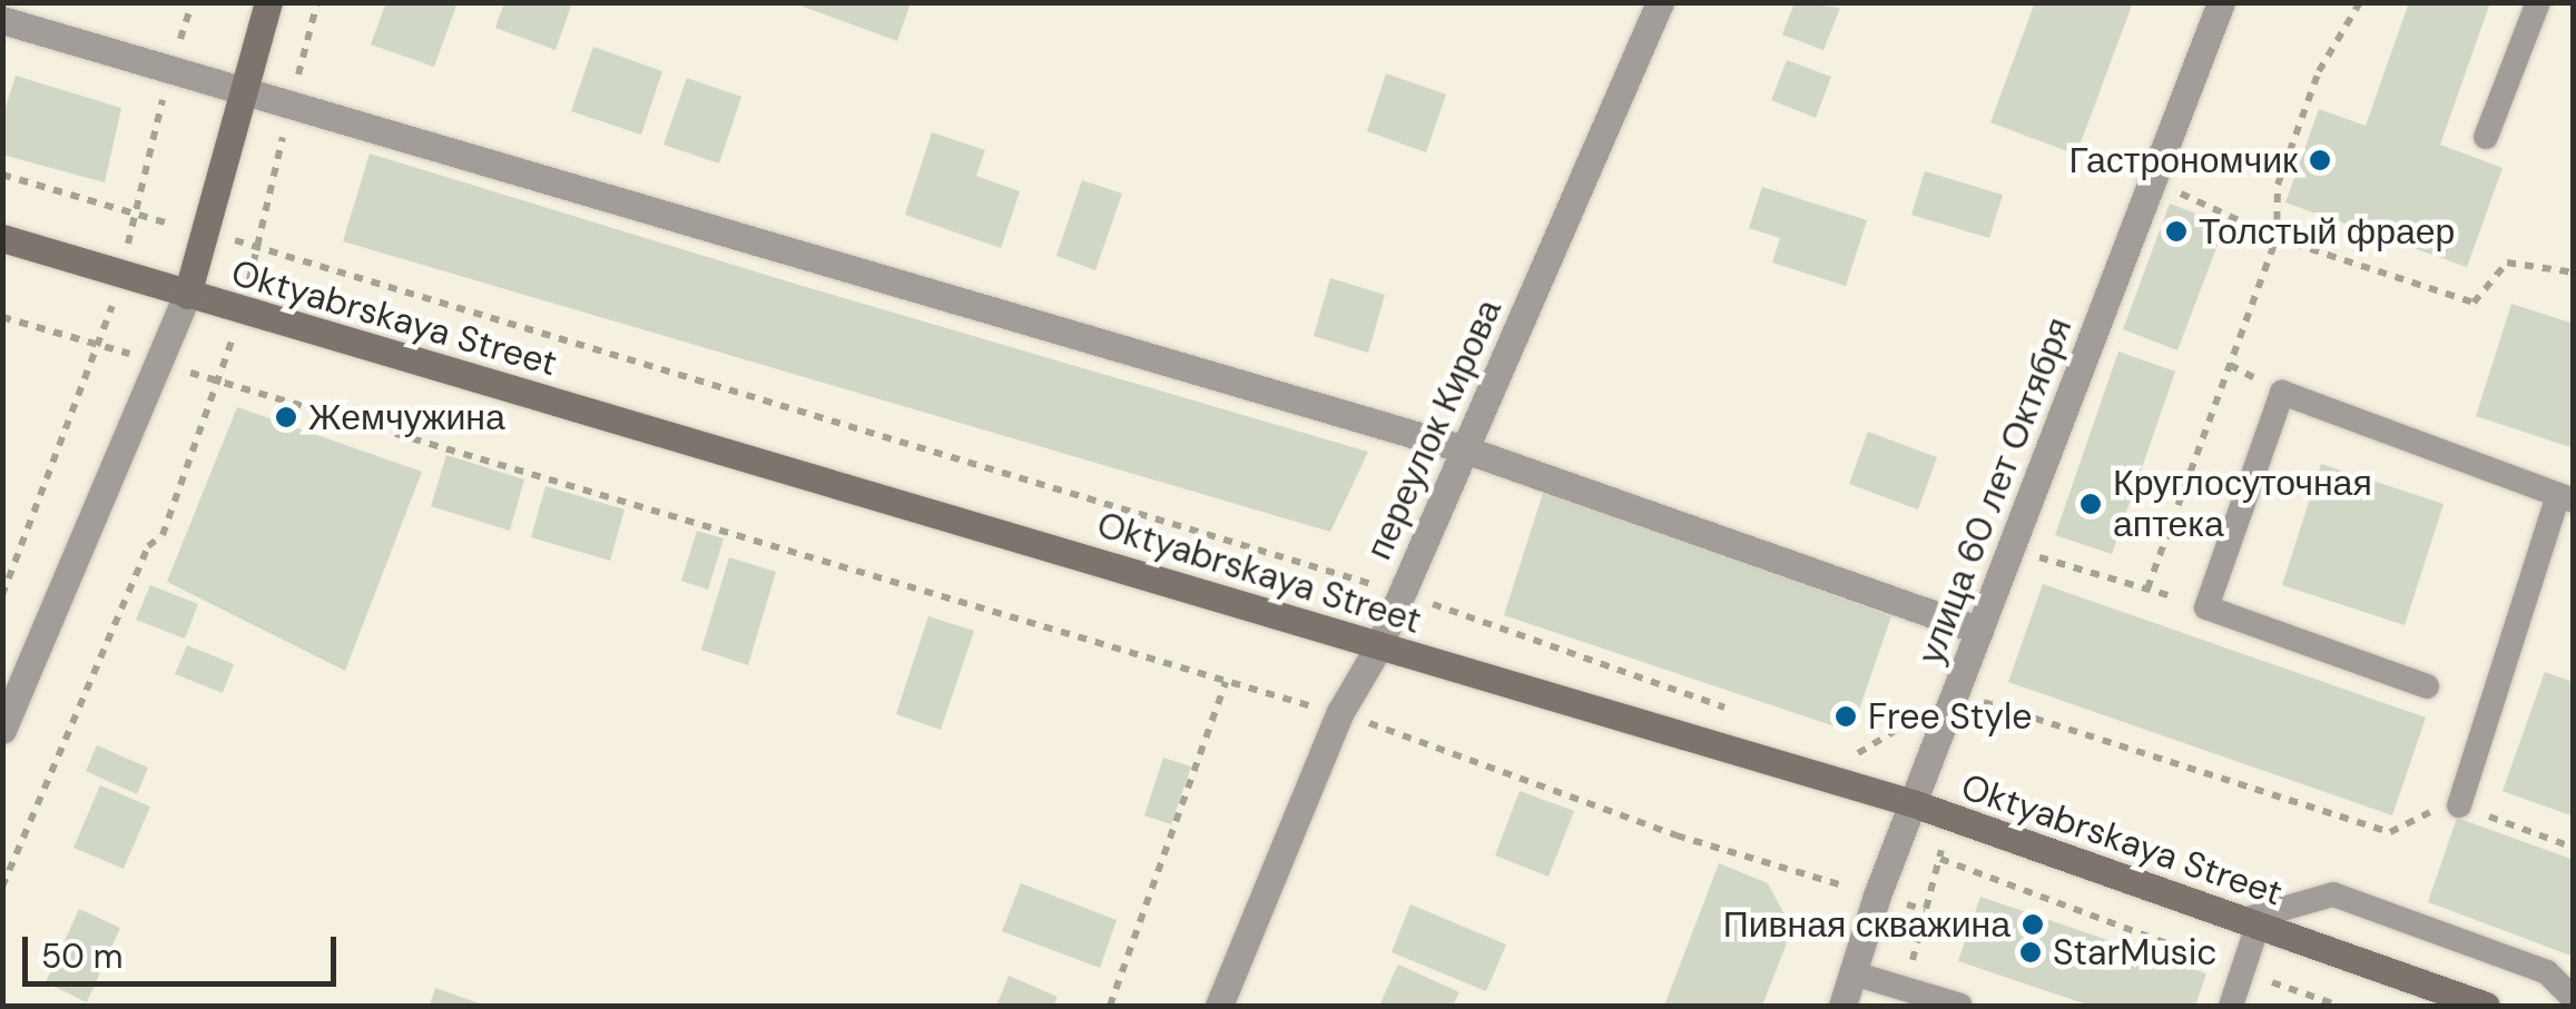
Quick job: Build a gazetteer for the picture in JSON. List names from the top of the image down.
{
  "streets": {
    "main road": ["Oktyabrskaya Street"],
    "street": ["переулок Кирова", "улица 60 лет Октября"]
  },
  "crossings": [
    ["Oktyabrskaya Street", "переулок Кирова"],
    ["Oktyabrskaya Street", "улица 60 лет Октября"]
  ],
  "places": [
    "Гастрономчик",
    "Толстый фраер",
    "Жемчужина",
    "Круглосуточная аптека",
    "Free Style",
    "Пивная скважина",
    "StarMusic"
  ],
  "scale_bar": "50 m"
}
